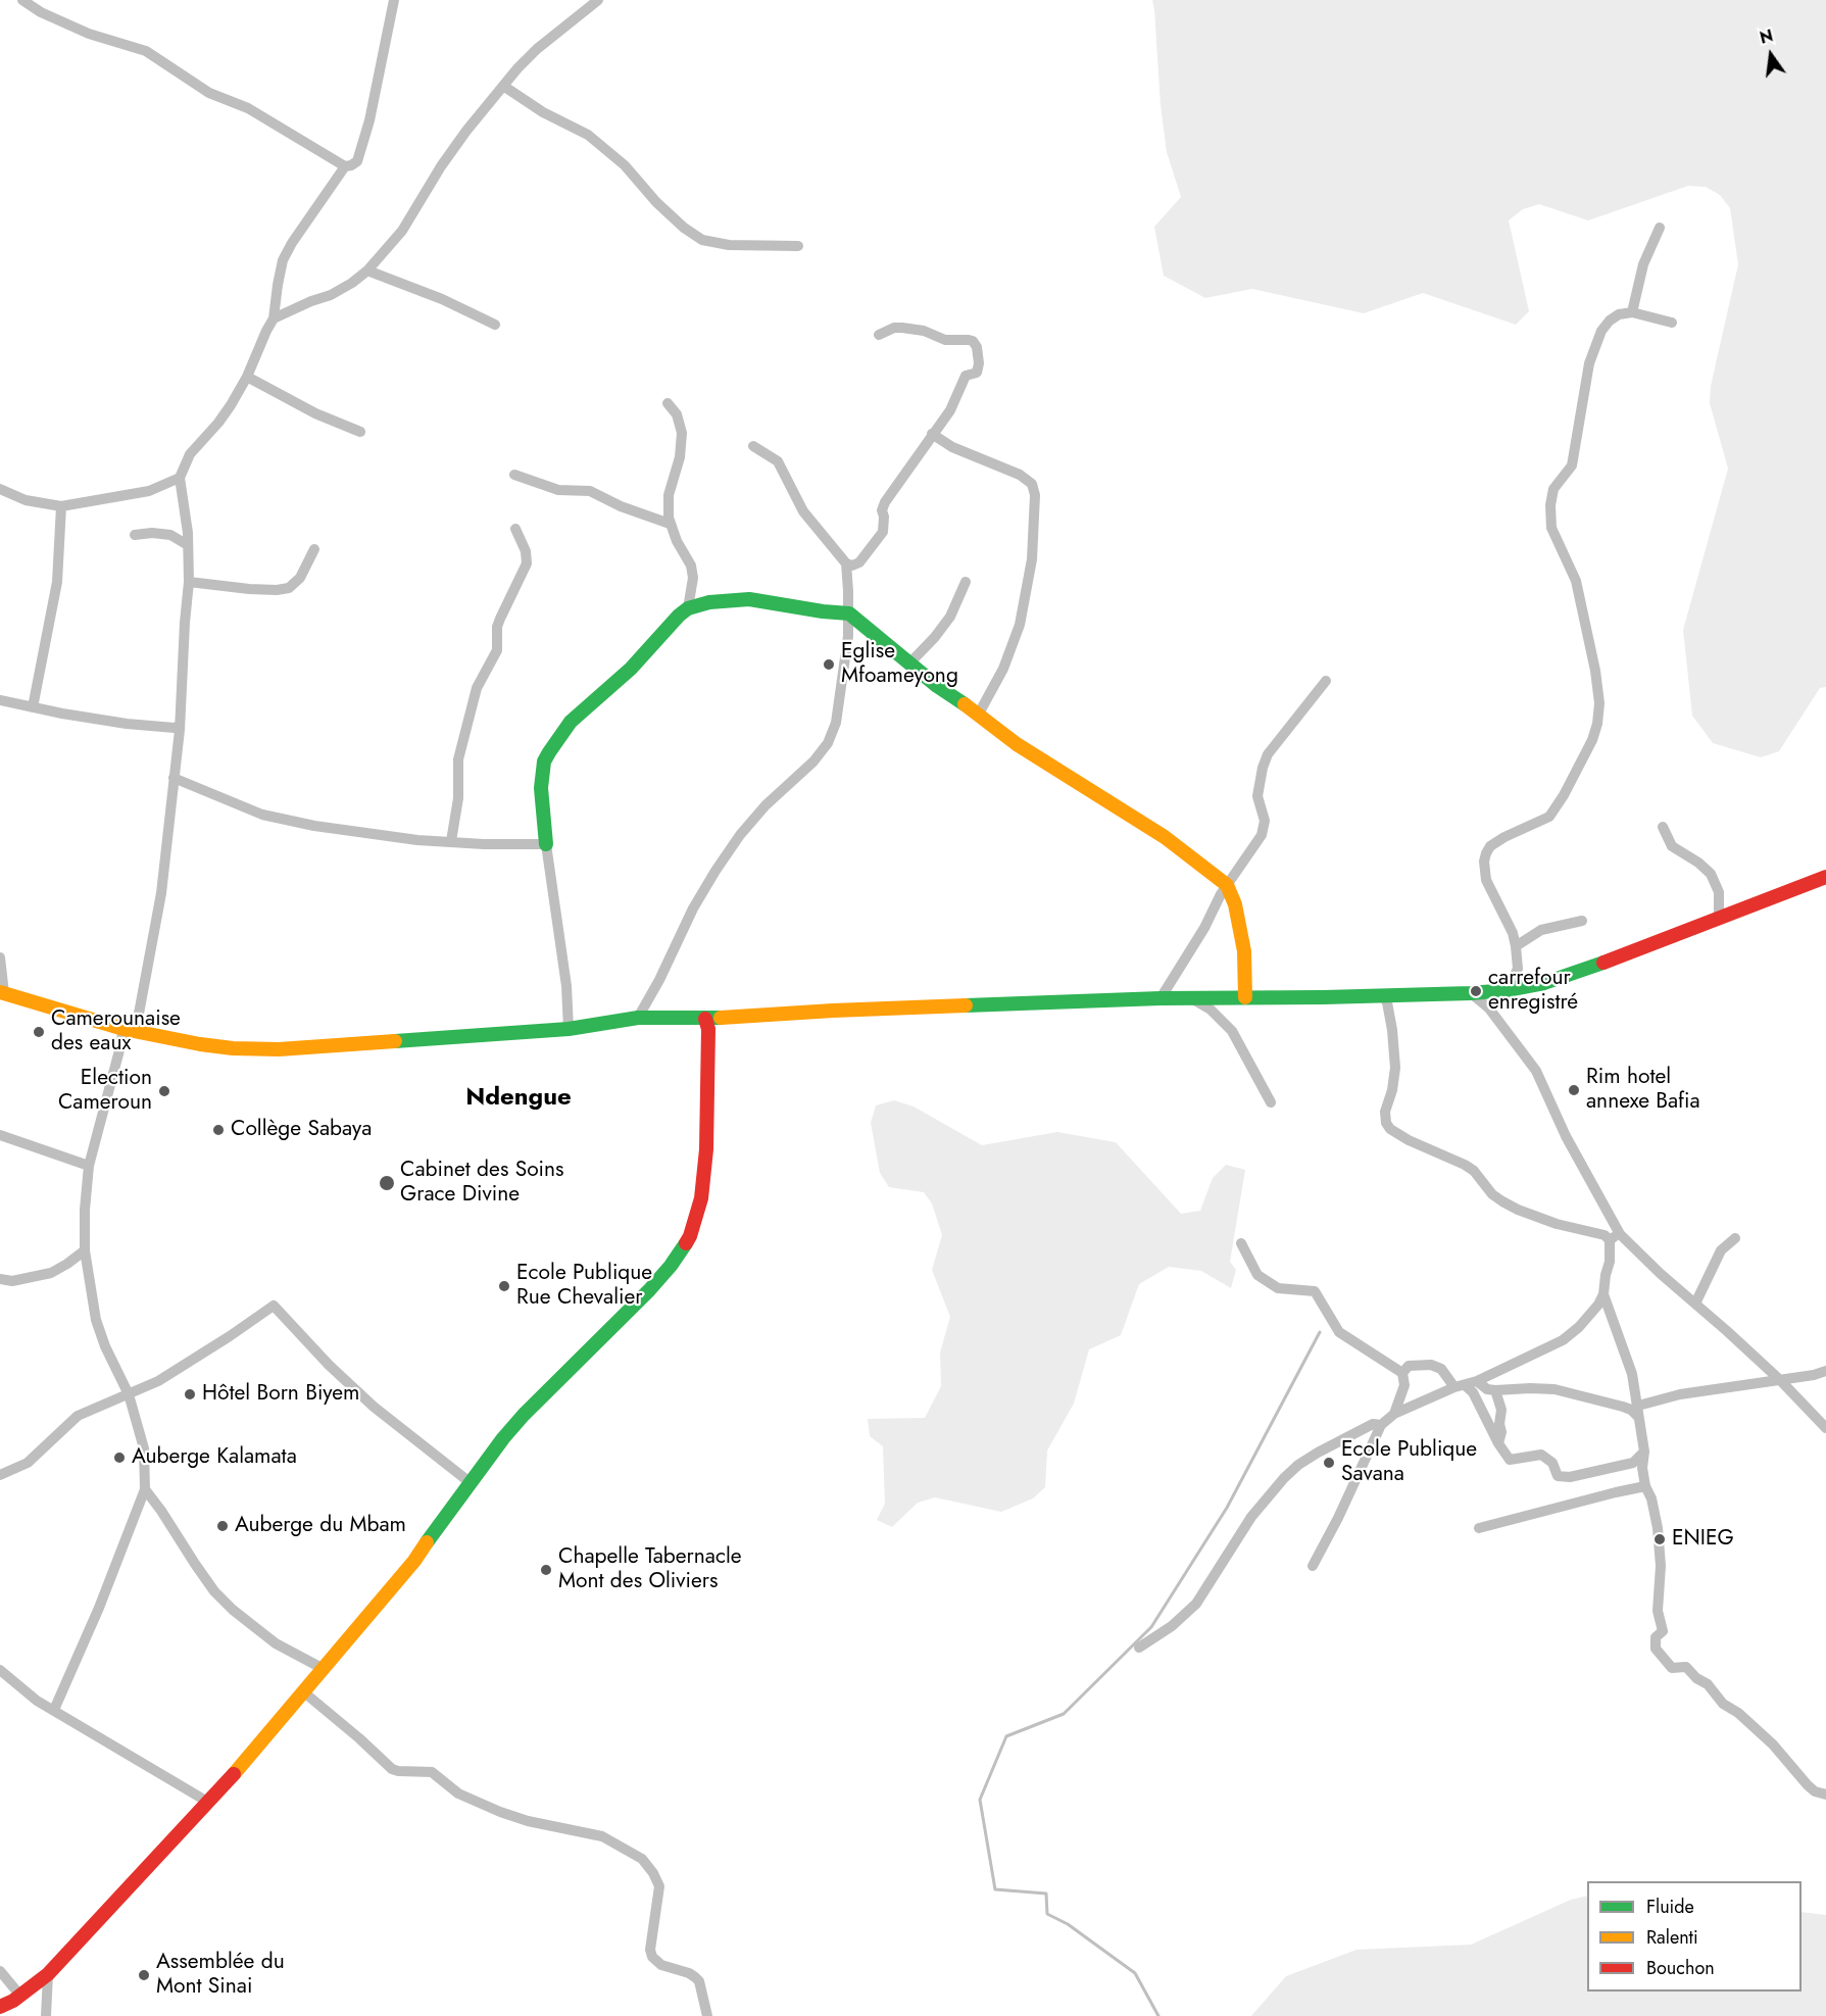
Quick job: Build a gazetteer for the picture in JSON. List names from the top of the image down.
{
  "districts": ["Ndengue"],
  "places": [
    "Eglise Mfoameyong",
    "carrefour enregistré",
    "Camerounaise des eaux",
    "Rim hotel annexe Bafia",
    "Election Cameroun",
    "Collège Sabaya",
    "Cabinet des Soins Grace Divine",
    "Ecole Publique Rue Chevalier",
    "Hôtel Born Biyem",
    "Auberge Kalamata",
    "Ecole Publique Savana",
    "Auberge du Mbam",
    "ENIEG",
    "Chapelle Tabernacle Mont des Oliviers",
    "Assemblée du Mont Sinai"
  ],
  "legend": ["Fluide", "Ralenti", "Bouchon"],
  "north": "top"
}
